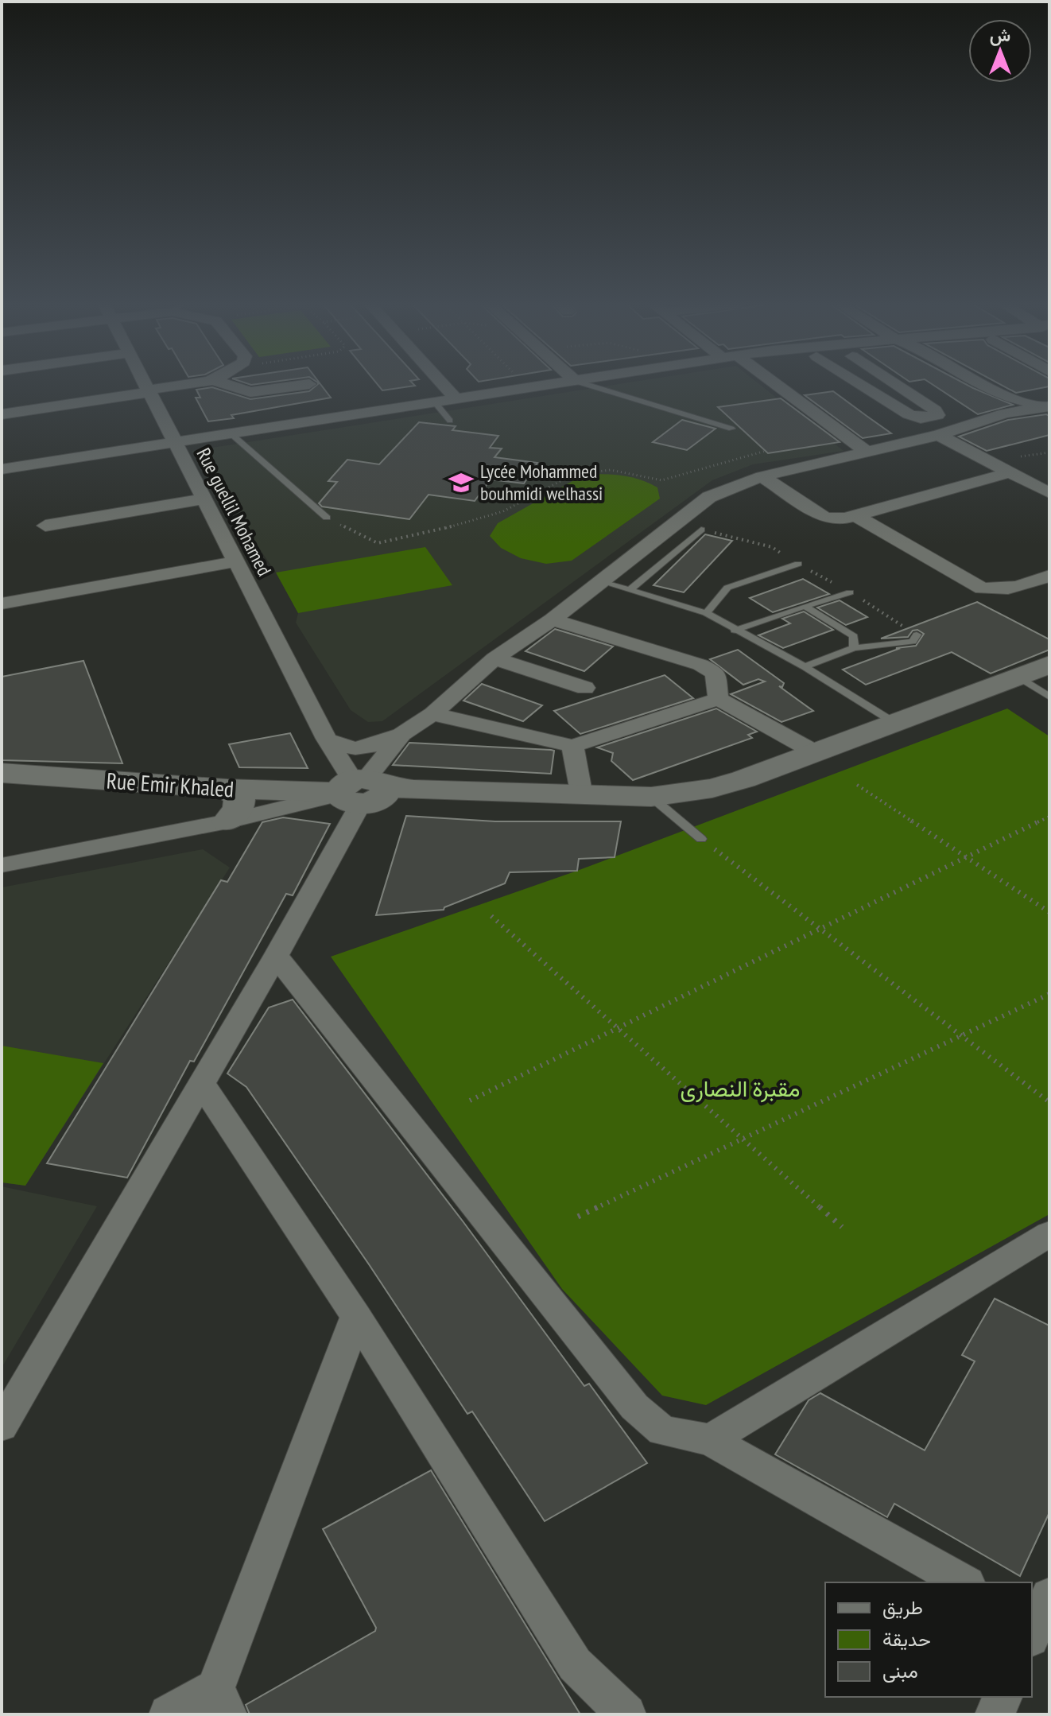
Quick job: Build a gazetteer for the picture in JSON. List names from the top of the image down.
{
  "streets": {
    "street": ["Rue guellil Mohamed", "Rue Emir Khaled"]
  },
  "crossings": [
    ["Rue guellil Mohamed", "Rue Emir Khaled"]
  ],
  "parks": ["مقبرة النصارى"],
  "places": {
    "school or university": ["Lycée Mohammed bouhmidi welhassi"]
  },
  "legend": ["طريق", "حديقة", "مبنى"],
  "north": "top"
}
